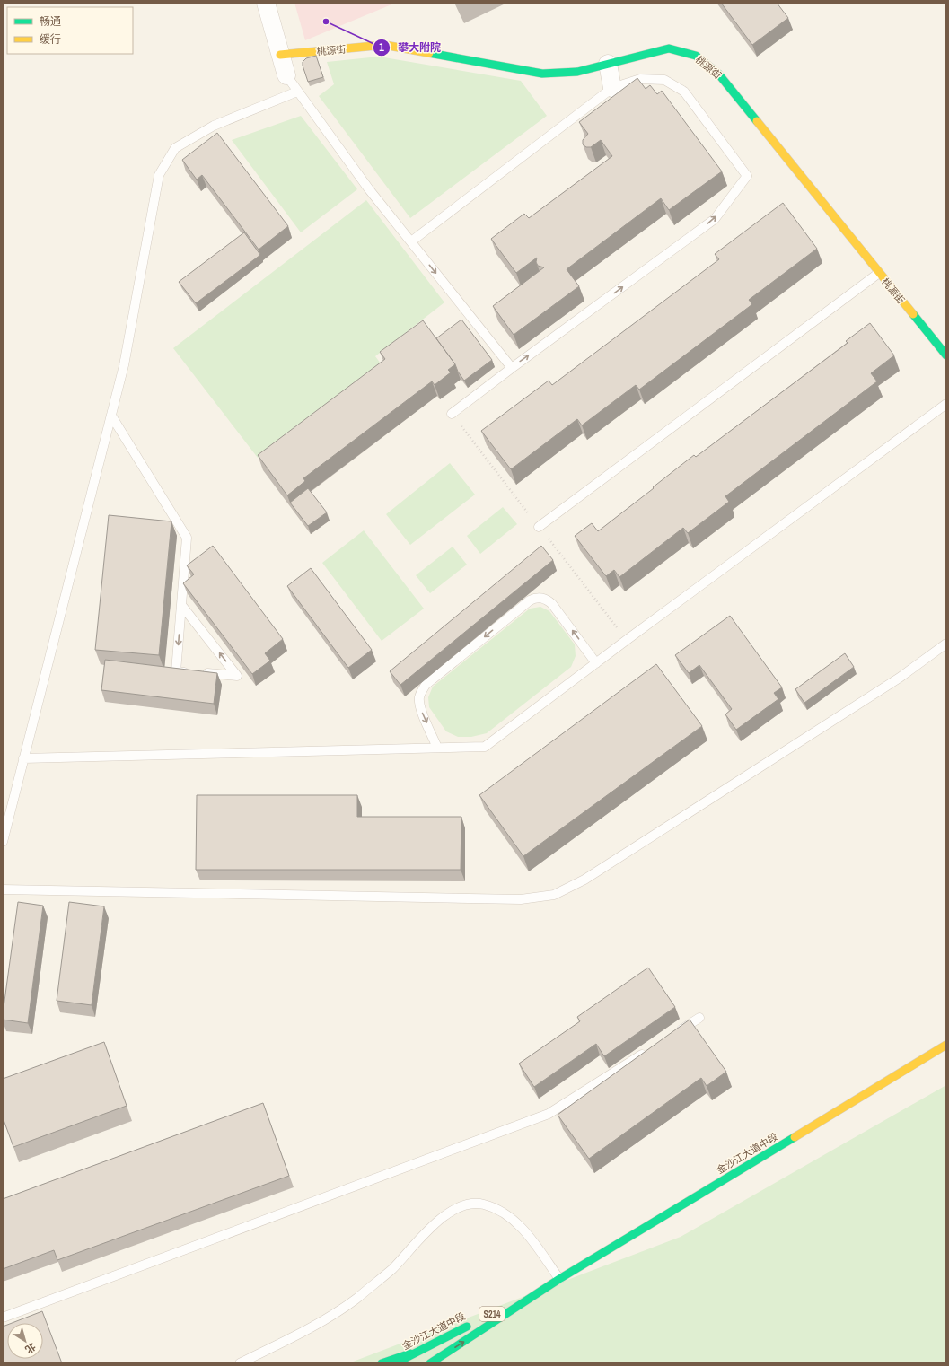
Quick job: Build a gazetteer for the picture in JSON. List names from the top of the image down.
{
  "streets": {
    "main road": ["桃源街", "金沙江大道中段", "S214"]
  },
  "places": ["攀大附院"],
  "legend": ["畅通", "缓行"],
  "north": "bottom right"
}
